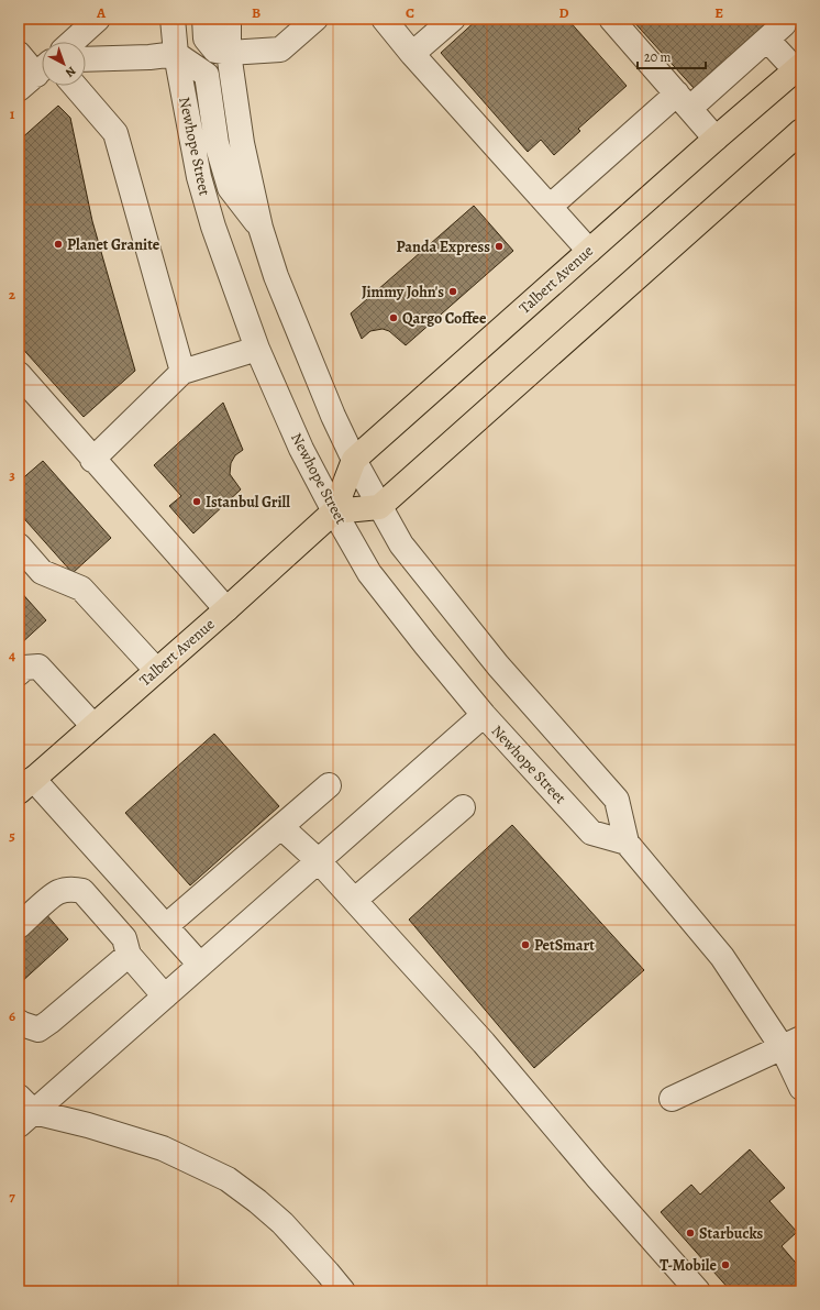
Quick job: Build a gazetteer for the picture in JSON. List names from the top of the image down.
{
  "streets": {
    "main road": ["Talbert Avenue"],
    "street": ["Newhope Street"]
  },
  "crossings": [
    ["Newhope Street", "Talbert Avenue"]
  ],
  "places": [
    "Planet Granite",
    "Panda Express",
    "Jimmy John's",
    "Qargo Coffee",
    "Istanbul Grill",
    "PetSmart",
    "Starbucks",
    "T-Mobile"
  ],
  "scale_bar": "20 m",
  "north": "bottom right",
  "grid": {
    "columns": [
      "A",
      "B",
      "C",
      "D",
      "E"
    ],
    "rows": [
      "1",
      "2",
      "3",
      "4",
      "5",
      "6",
      "7"
    ]
  }
}
